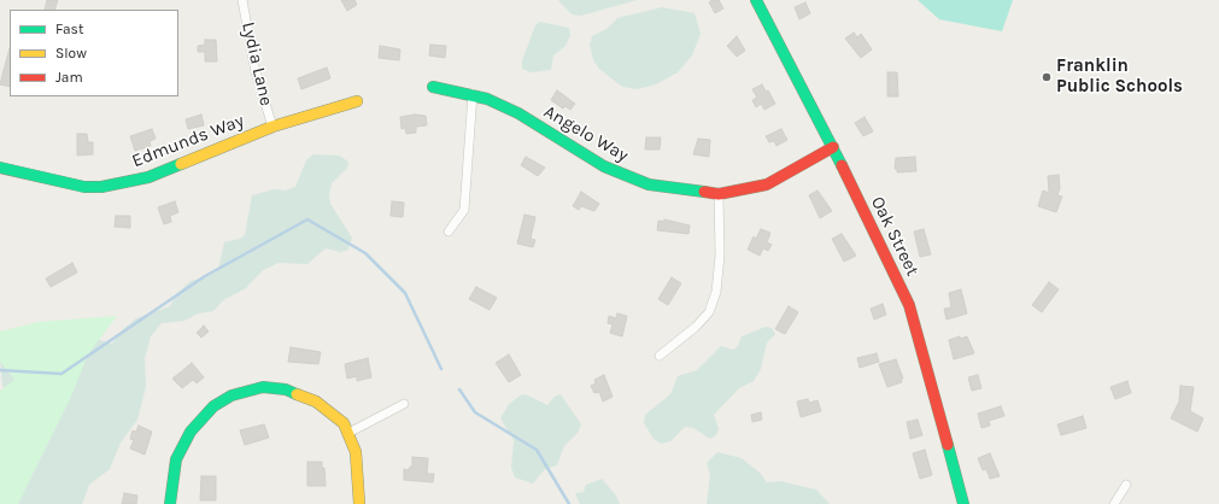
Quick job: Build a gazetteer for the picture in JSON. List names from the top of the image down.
{
  "streets": {
    "street": [
      "Lydia Lane",
      "Angelo Way",
      "Edmunds Way",
      "Oak Street"
    ]
  },
  "crossings": [
    ["Lydia Lane", "Edmunds Way"],
    ["Angelo Way", "Oak Street"]
  ],
  "places": ["Franklin Public Schools"],
  "legend": ["Fast", "Slow", "Jam"]
}
